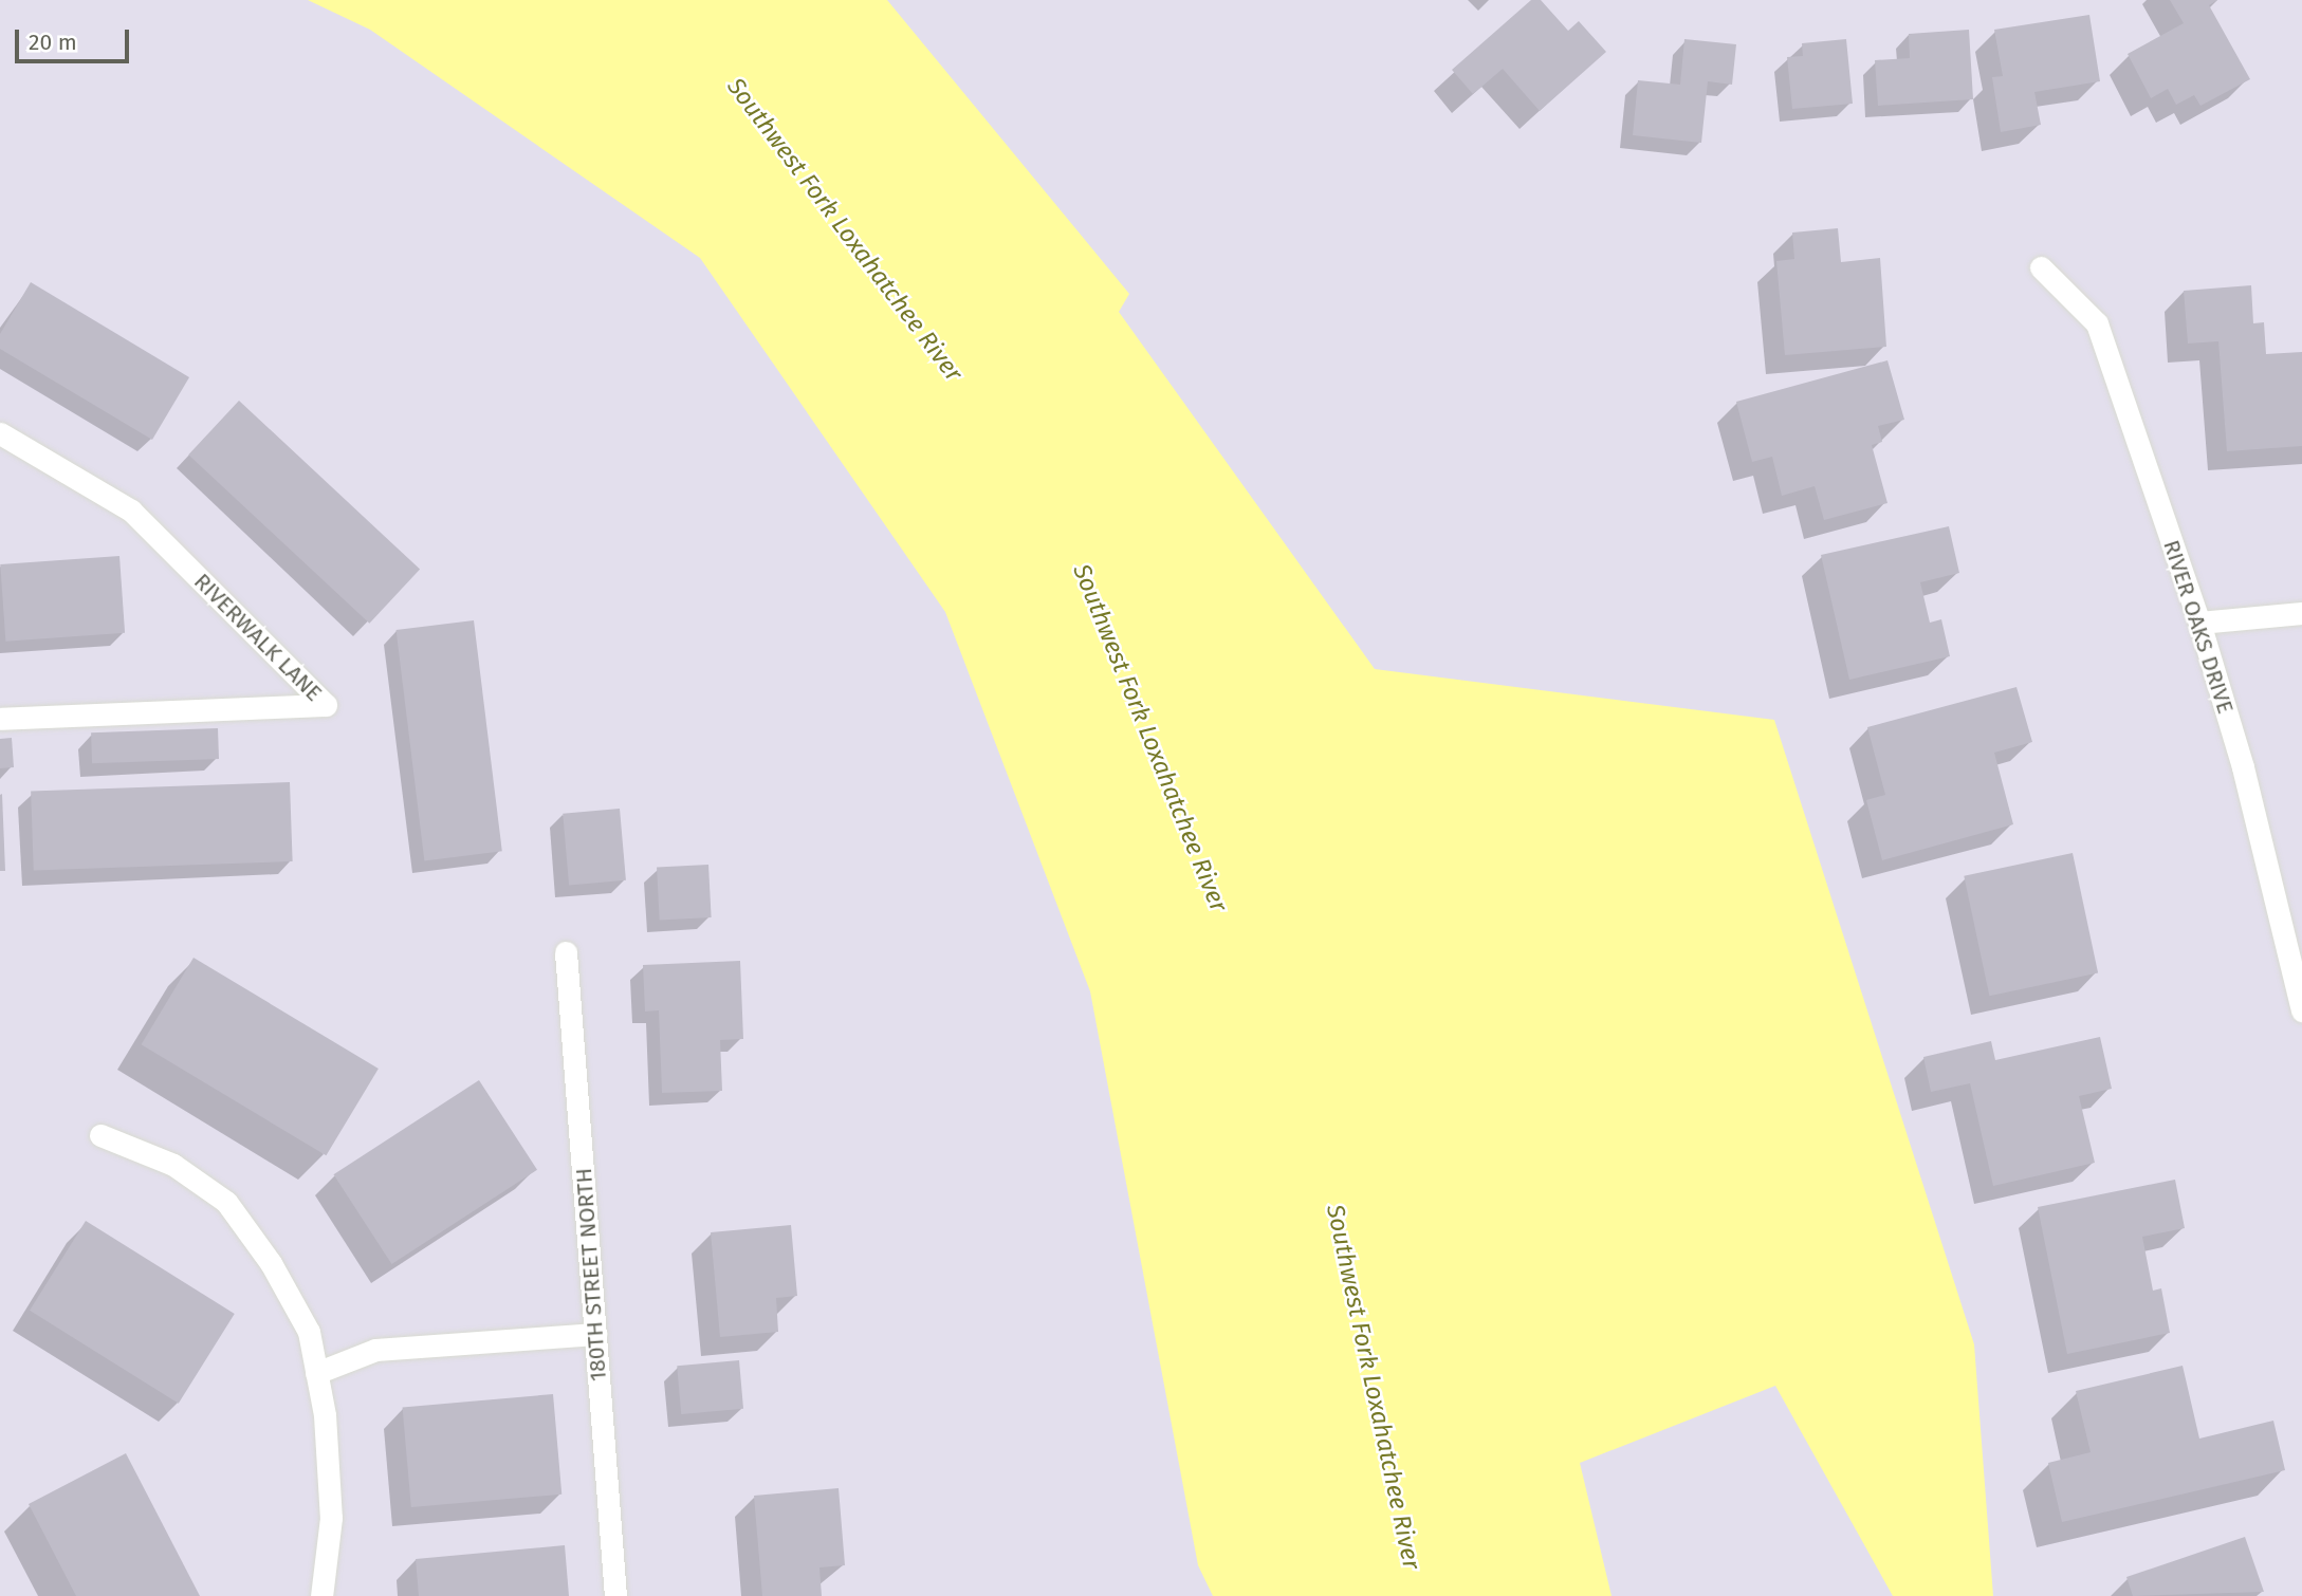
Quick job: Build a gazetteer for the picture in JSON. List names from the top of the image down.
{
  "streets": {
    "street": ["RIVER OAKS DRIVE", "RIVERWALK LANE", "180TH STREET NORTH"]
  },
  "water": ["Southwest Fork Loxahatchee River"],
  "scale_bar": "20 m"
}
